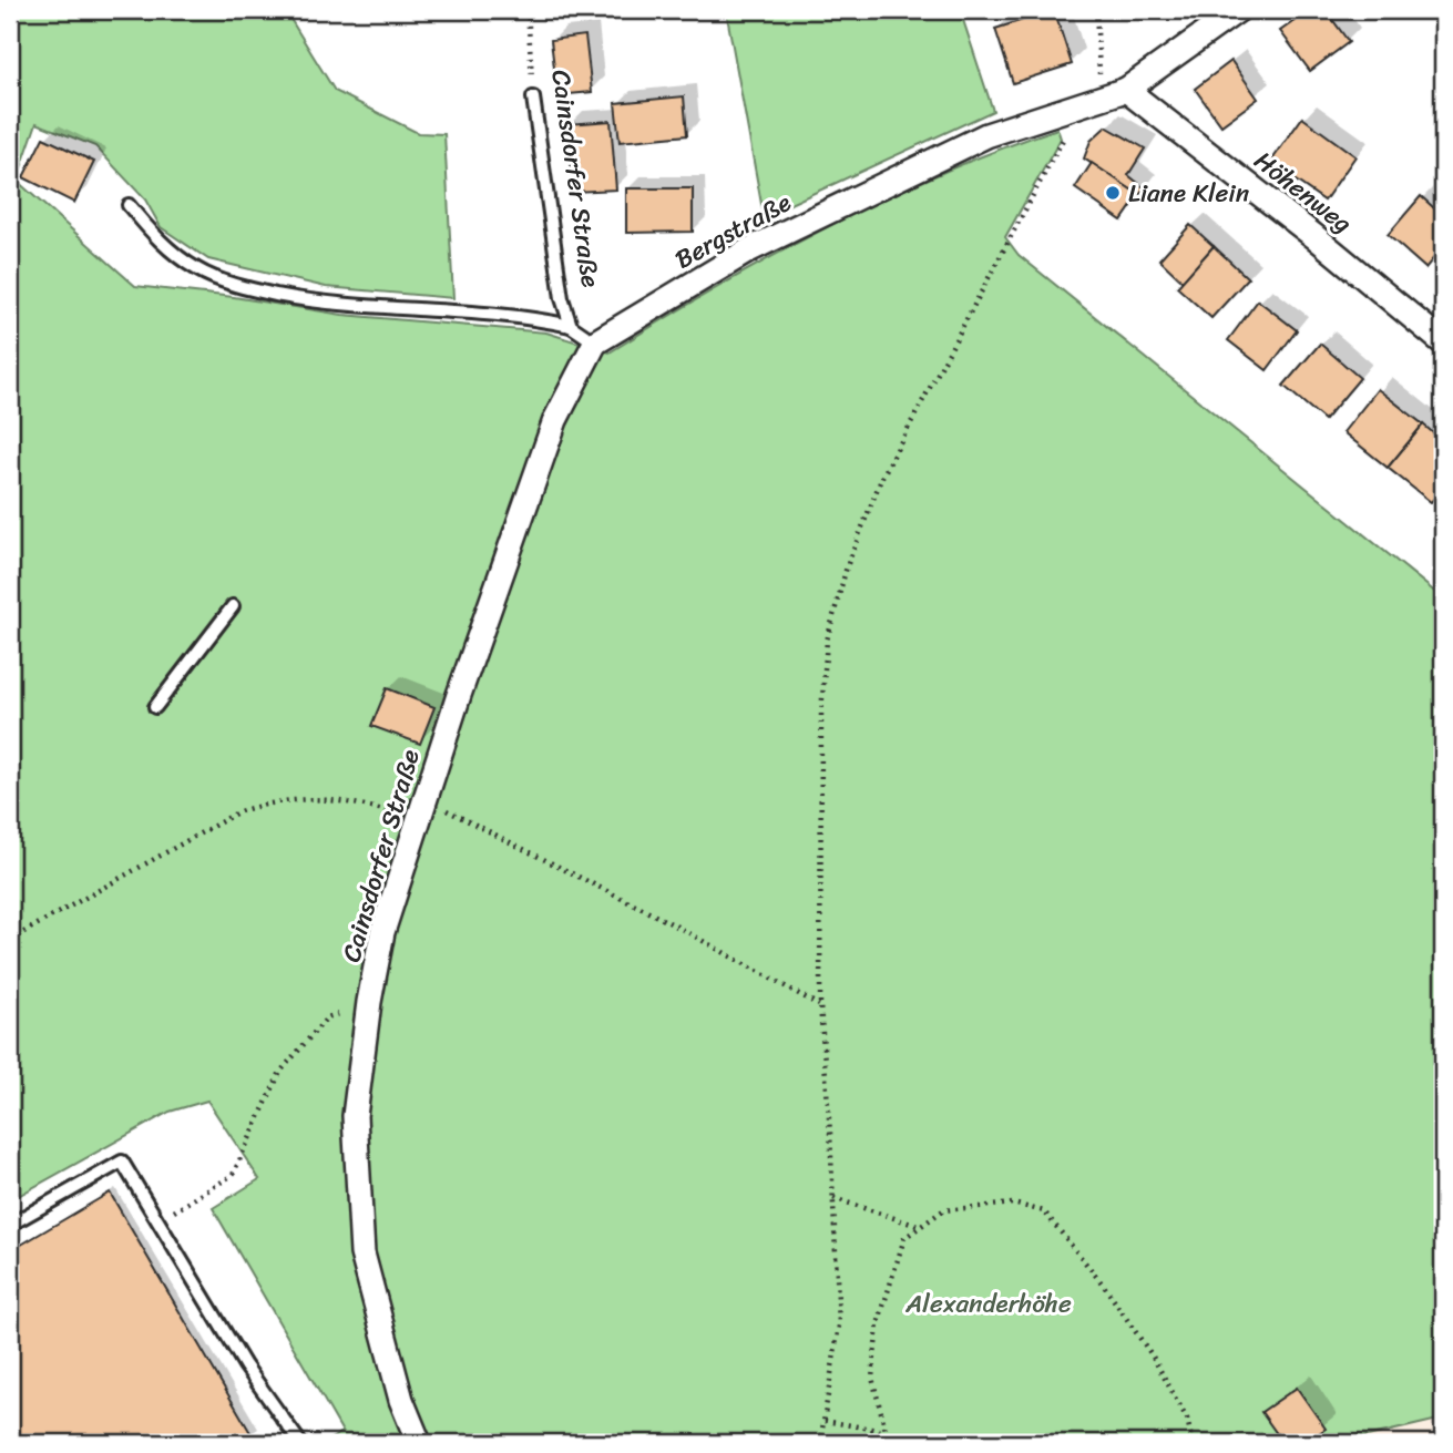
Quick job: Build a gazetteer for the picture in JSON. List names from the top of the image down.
{
  "streets": {
    "street": ["Cainsdorfer Straße", "Höhenweg", "Bergstraße"]
  },
  "crossings": [
    ["Cainsdorfer Straße", "Bergstraße"],
    ["Höhenweg", "Bergstraße"]
  ],
  "parks": ["Alexanderhöhe"],
  "places": ["Liane Klein"]
}
